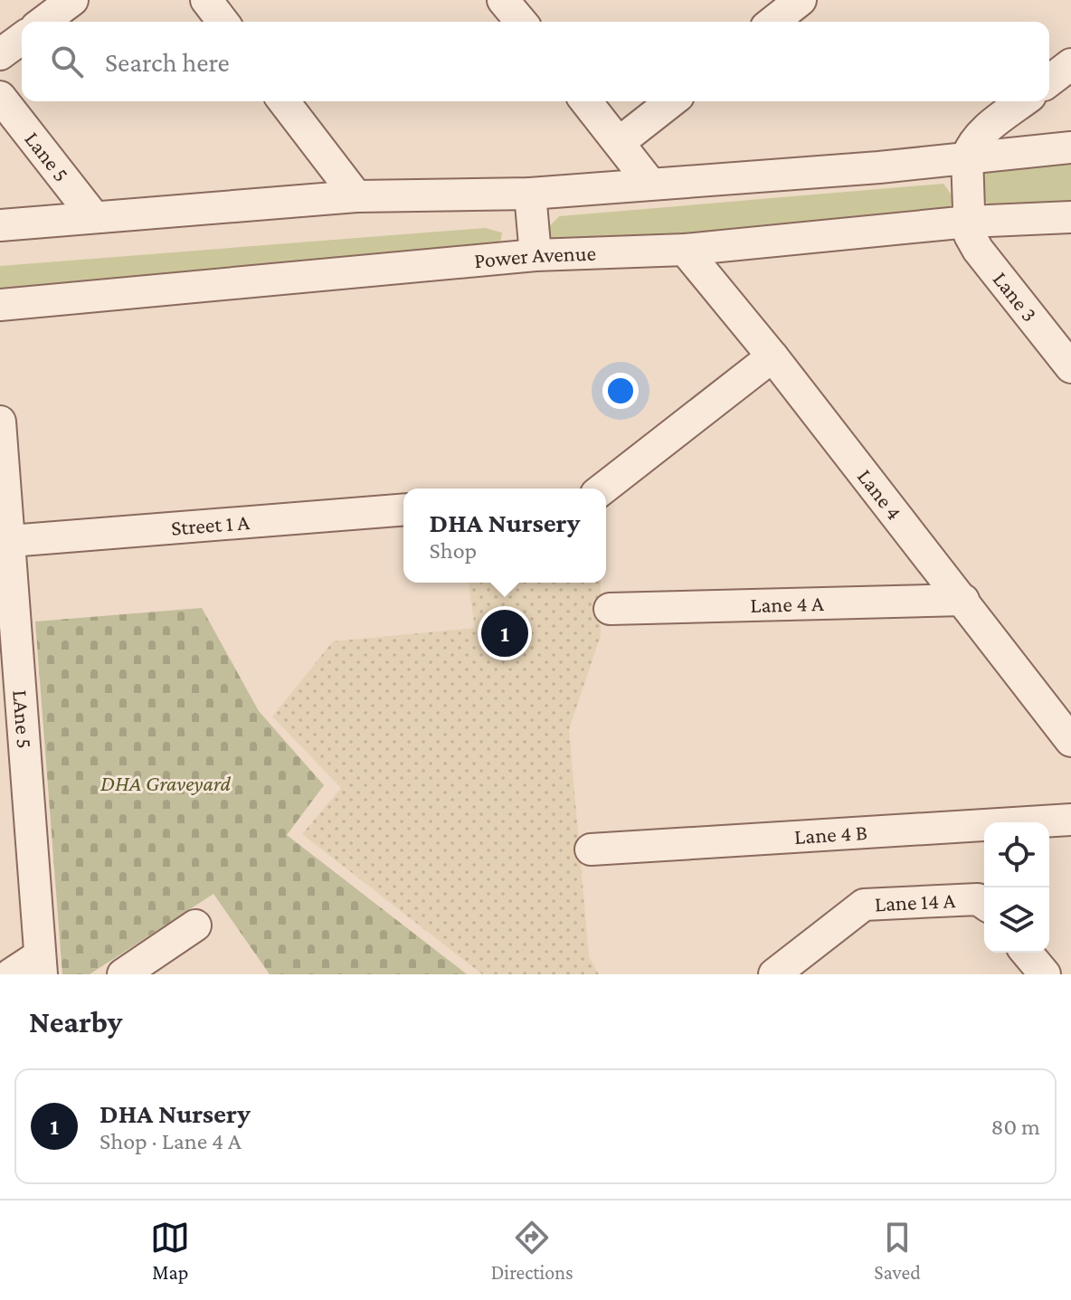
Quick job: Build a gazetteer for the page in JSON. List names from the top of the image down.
{
  "streets": {
    "street": [
      "Lane 5",
      "Power Avenue",
      "Lane 3",
      "Lane 4",
      "Street 1 A",
      "Lane 4 A",
      "LAne 5",
      "Lane 4 B",
      "Lane 14 A"
    ]
  },
  "crossings": [
    ["Power Avenue", "Lane 3"],
    ["Power Avenue", "Lane 4"],
    ["Lane 4", "Lane 4 A"],
    ["Street 1 A", "LAne 5"]
  ],
  "parks": ["DHA Graveyard"],
  "page": {
    "search": "Search here",
    "popup": ["DHA Nursery", "Shop"],
    "pins": "1",
    "heading": "Nearby",
    "list": [
      {
        "mark": "1",
        "name": "DHA Nursery",
        "note": "Shop · Lane 4 A",
        "value": "80 m"
      }
    ],
    "nav": ["Map", "Directions", "Saved"]
  }
}
